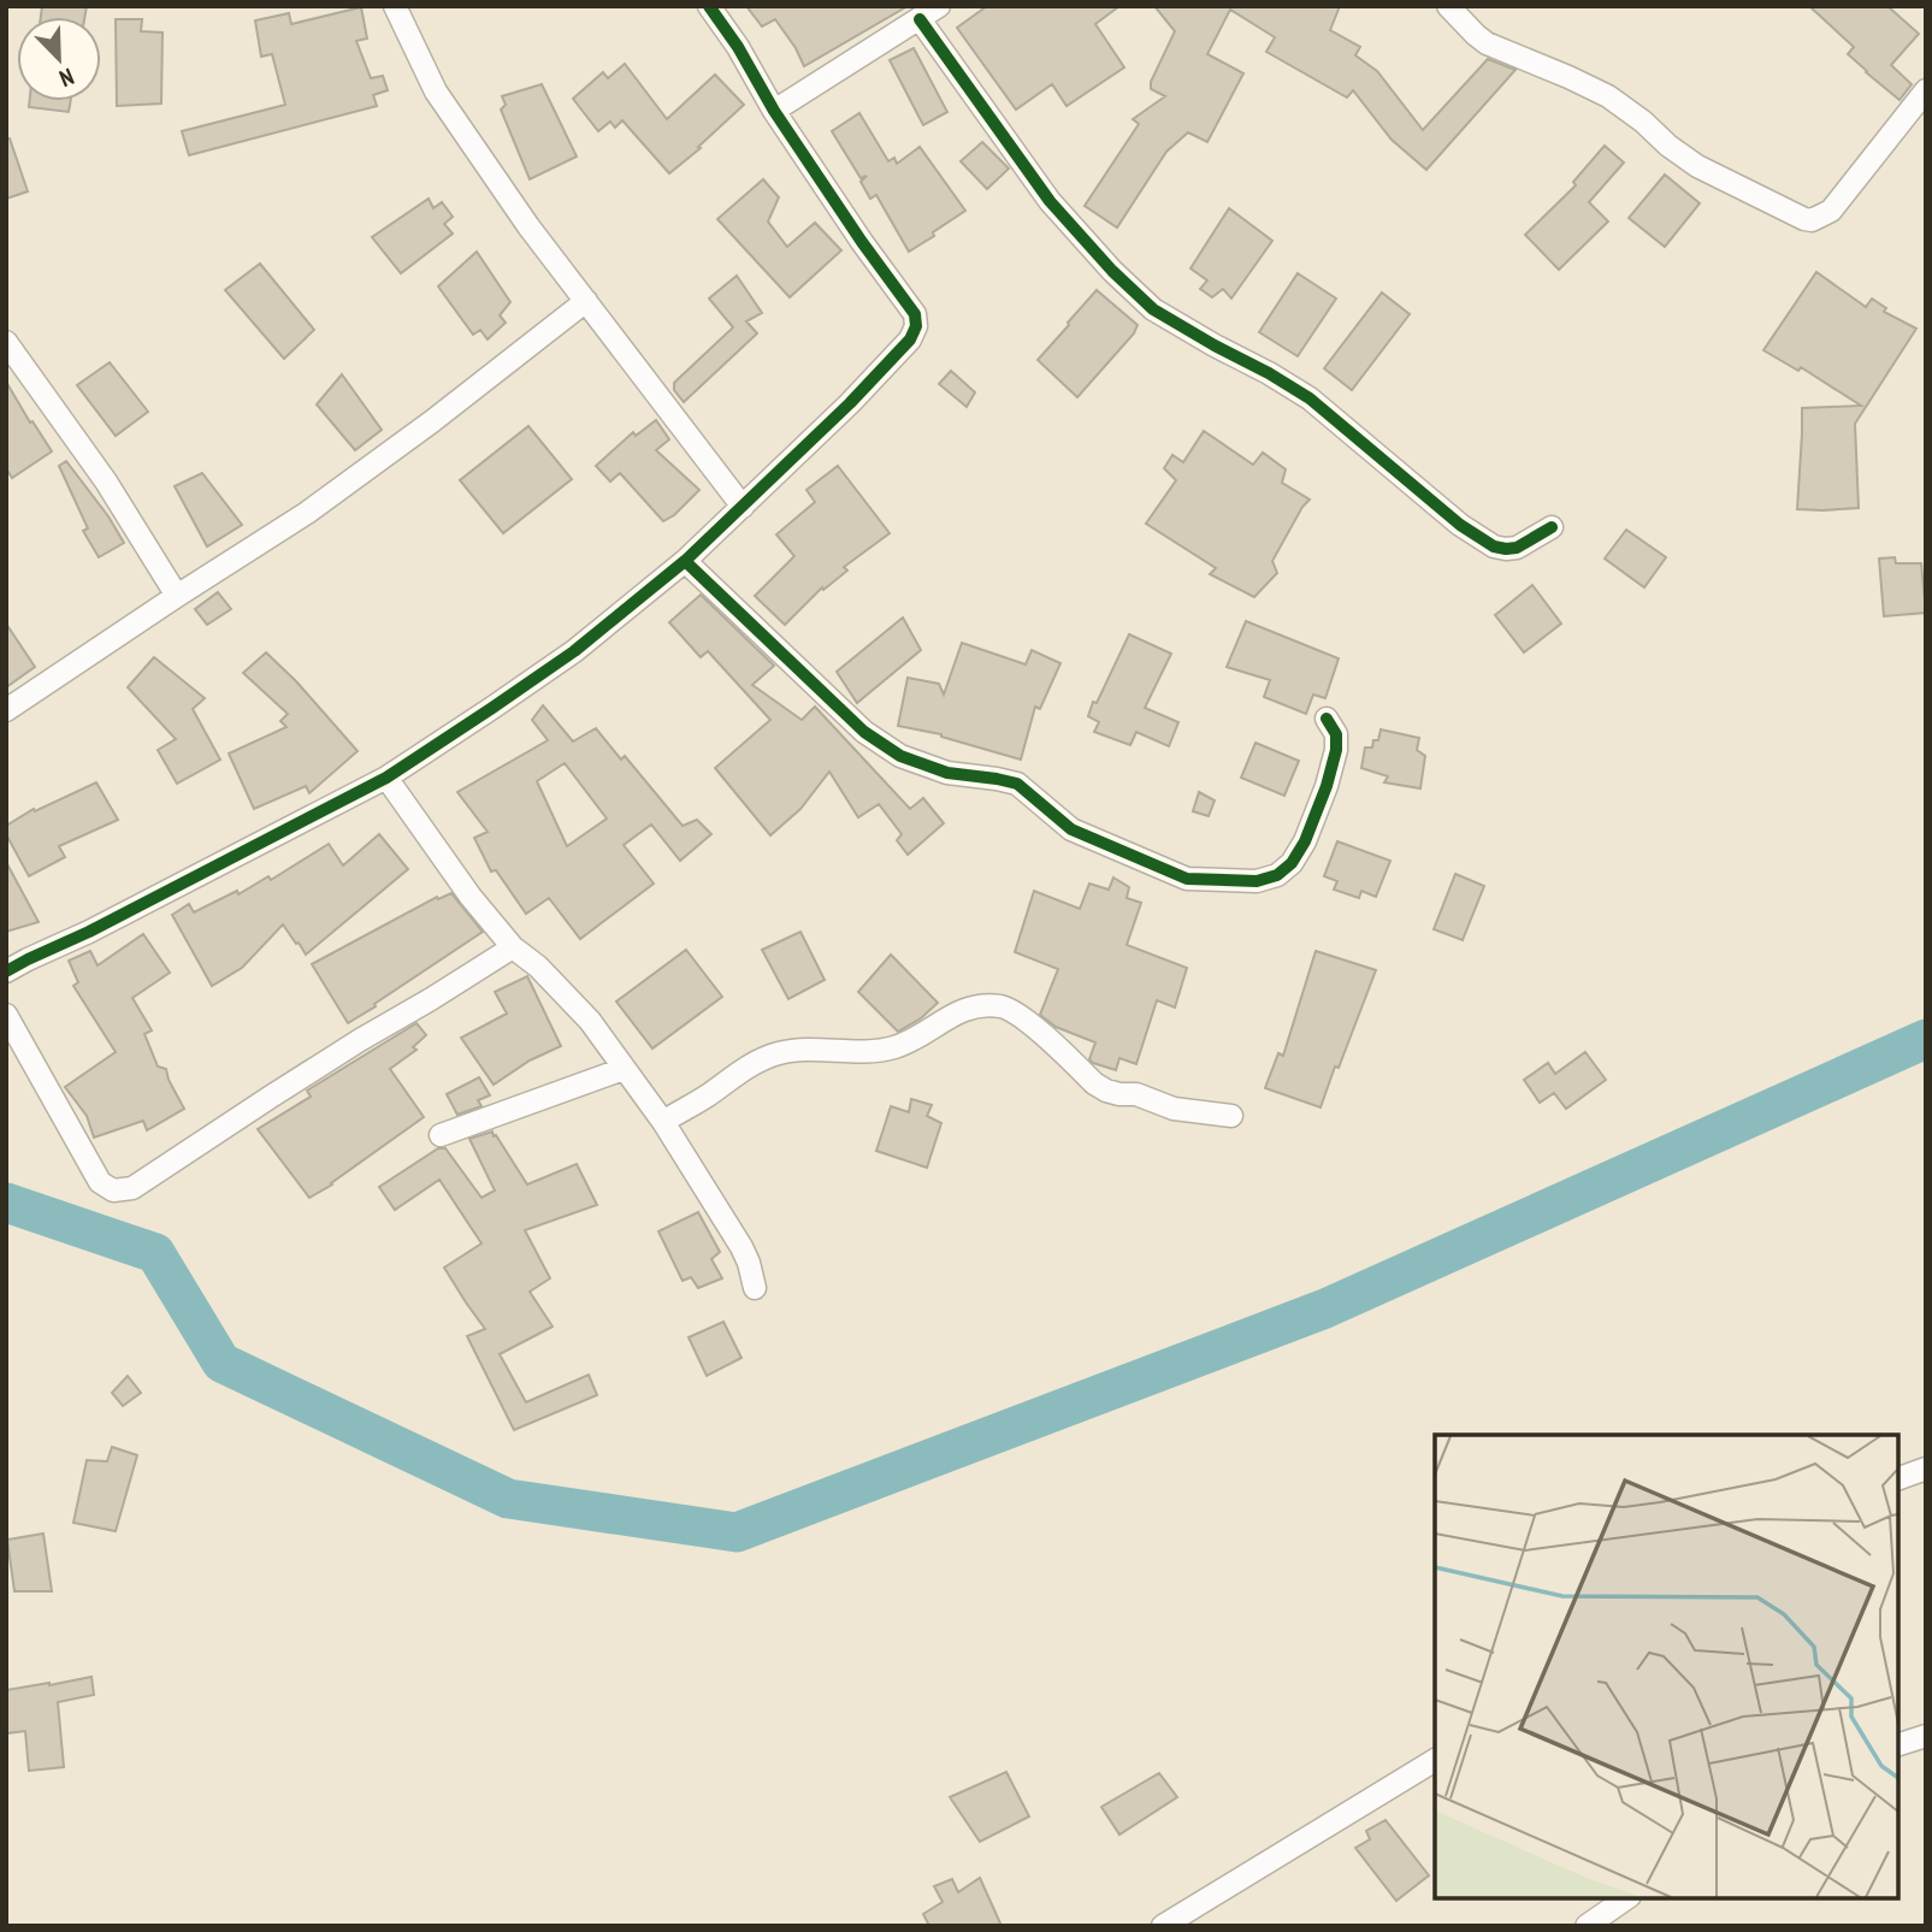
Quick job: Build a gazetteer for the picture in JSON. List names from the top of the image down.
{
  "north": "bottom right"
}
